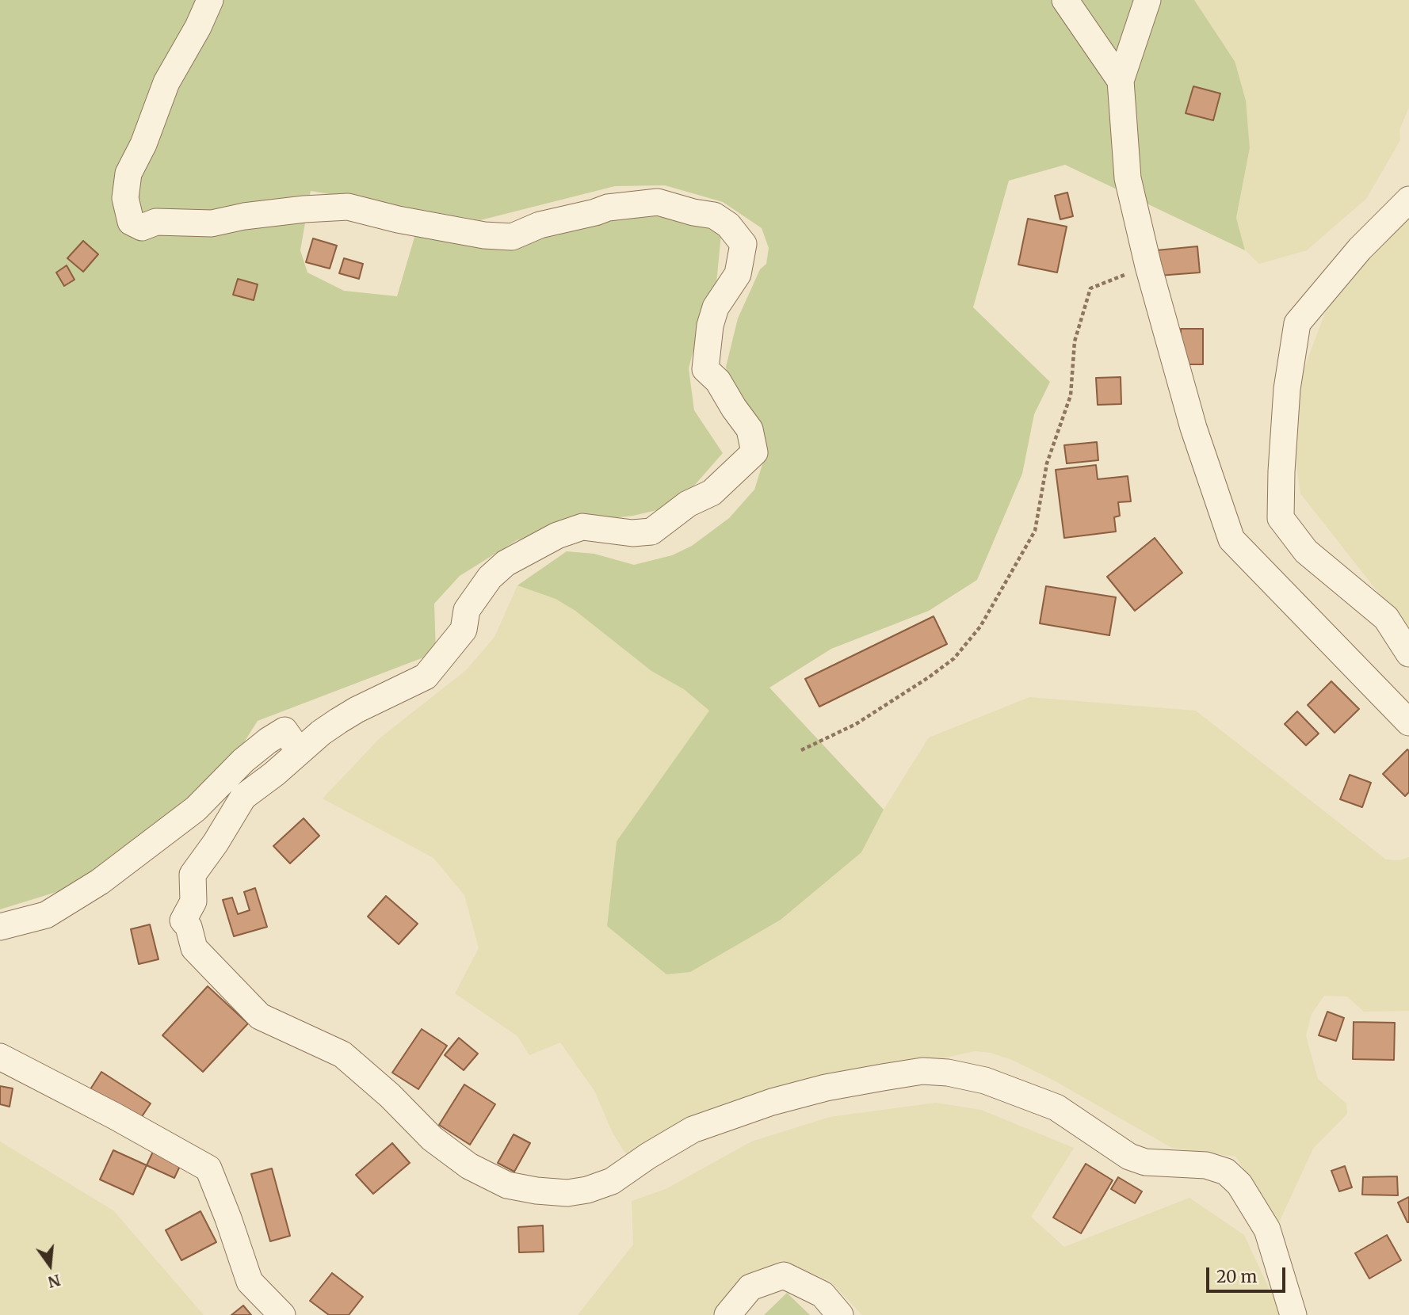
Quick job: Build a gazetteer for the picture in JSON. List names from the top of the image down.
{
  "scale_bar": "20 m",
  "north": "bottom"
}
